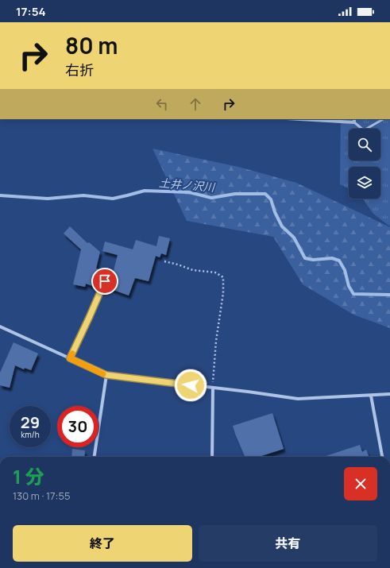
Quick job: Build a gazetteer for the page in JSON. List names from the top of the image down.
{
  "water": ["土井ノ沢川"],
  "page": {
    "status": "17:54",
    "turn": ["80 m", "右折"],
    "speed": "29 km/h",
    "limit": "30",
    "heading": ["1 分", "130 m · 17:55"],
    "buttons": ["終了", "共有"]
  }
}
